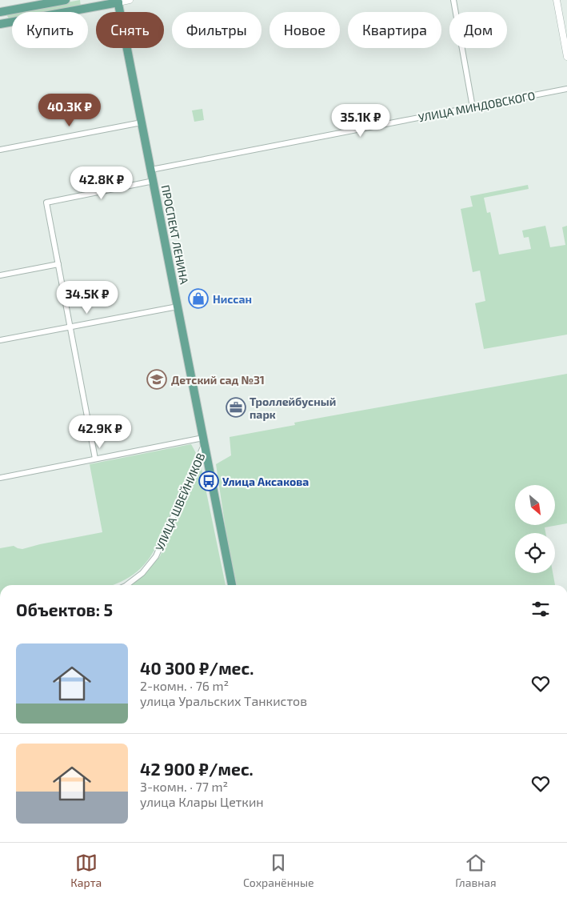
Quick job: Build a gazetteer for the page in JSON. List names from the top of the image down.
{
  "streets": {
    "main road": ["ПРОСПЕКТ ЛЕНИНА"],
    "street": ["УЛИЦА МИНДОВСКОГО", "УЛИЦА ШВЕЙНИКОВ"]
  },
  "crossings": [
    ["УЛИЦА МИНДОВСКОГО", "ПРОСПЕКТ ЛЕНИНА"],
    ["ПРОСПЕКТ ЛЕНИНА", "УЛИЦА ШВЕЙНИКОВ"]
  ],
  "places": {
    "shop": ["Ниссан"],
    "school or university": ["Детский сад №31"],
    "office": ["Троллейбусный парк"],
    "bus stop": ["Улица Аксакова"]
  },
  "north": "bottom right",
  "page": {
    "chip": [
      "Купить",
      "Снять",
      "Фильтры",
      "Новое",
      "Квартира",
      "Дом"
    ],
    "price": [
      "40.3K ₽",
      "35.1K ₽",
      "42.8K ₽",
      "34.5K ₽",
      "42.9K ₽"
    ],
    "heading": "Объектов: 5",
    "list": [
      {
        "name": "40 300 ₽/мес.",
        "note": "2-комн. · 76 m² · улица Уральских Танкистов"
      },
      {
        "name": "42 900 ₽/мес.",
        "note": "3-комн. · 77 m² · улица Клары Цеткин"
      }
    ],
    "tabs": ["Карта", "Сохранённые", "Главная"]
  }
}
